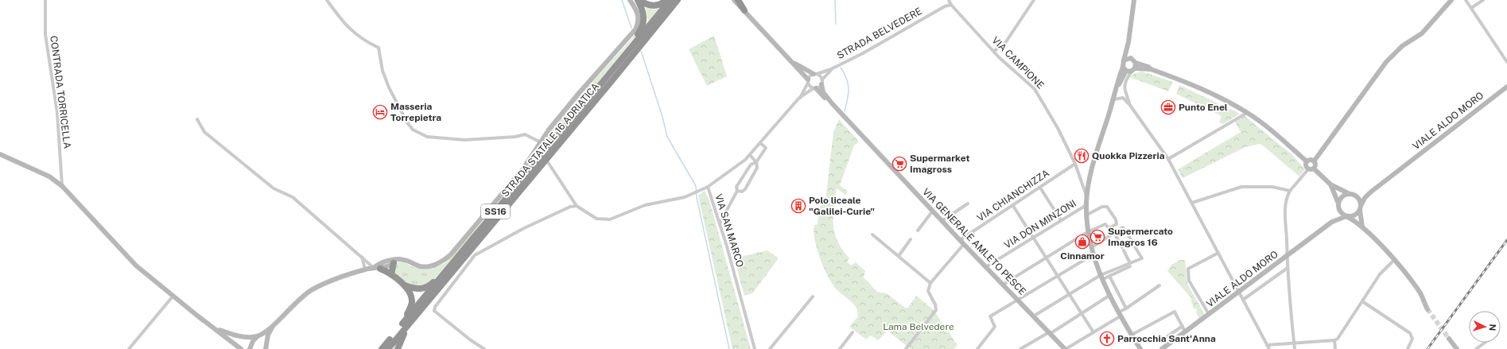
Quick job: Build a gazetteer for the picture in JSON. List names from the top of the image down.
{
  "streets": {
    "highway": ["STRADA STATALE 16 ADRIATICA", "SS16"],
    "street": [
      "STRADA BELVEDERE",
      "VIA CAMPIONE",
      "CONTRADA TORRICELLA",
      "VIALE ALDO MORO",
      "VIA CHIANCHIZZA",
      "VIA DON MINZONI",
      "VIA SAN MARCO",
      "VIA GENERALE AMLETO PESCE"
    ]
  },
  "crossings": [
    ["STRADA BELVEDERE", "VIA CAMPIONE"],
    ["VIA CAMPIONE", "VIA CHIANCHIZZA"],
    ["VIA CHIANCHIZZA", "VIA GENERALE AMLETO PESCE"],
    ["VIA DON MINZONI", "VIA GENERALE AMLETO PESCE"]
  ],
  "parks": ["Lama Belvedere"],
  "places": {
    "office": ["Punto Enel"],
    "hotel": ["Masseria Torrepietra"],
    "restaurant": ["Quokka Pizzeria"],
    "supermarket": ["Supermarket Imagross", "Supermercato Imagros 16"],
    "building": ["Polo liceale \"Galilei-Curie\""],
    "shop": ["Cinnamor"],
    "church": ["Parrocchia Sant'Anna"]
  },
  "north": "right"
}
